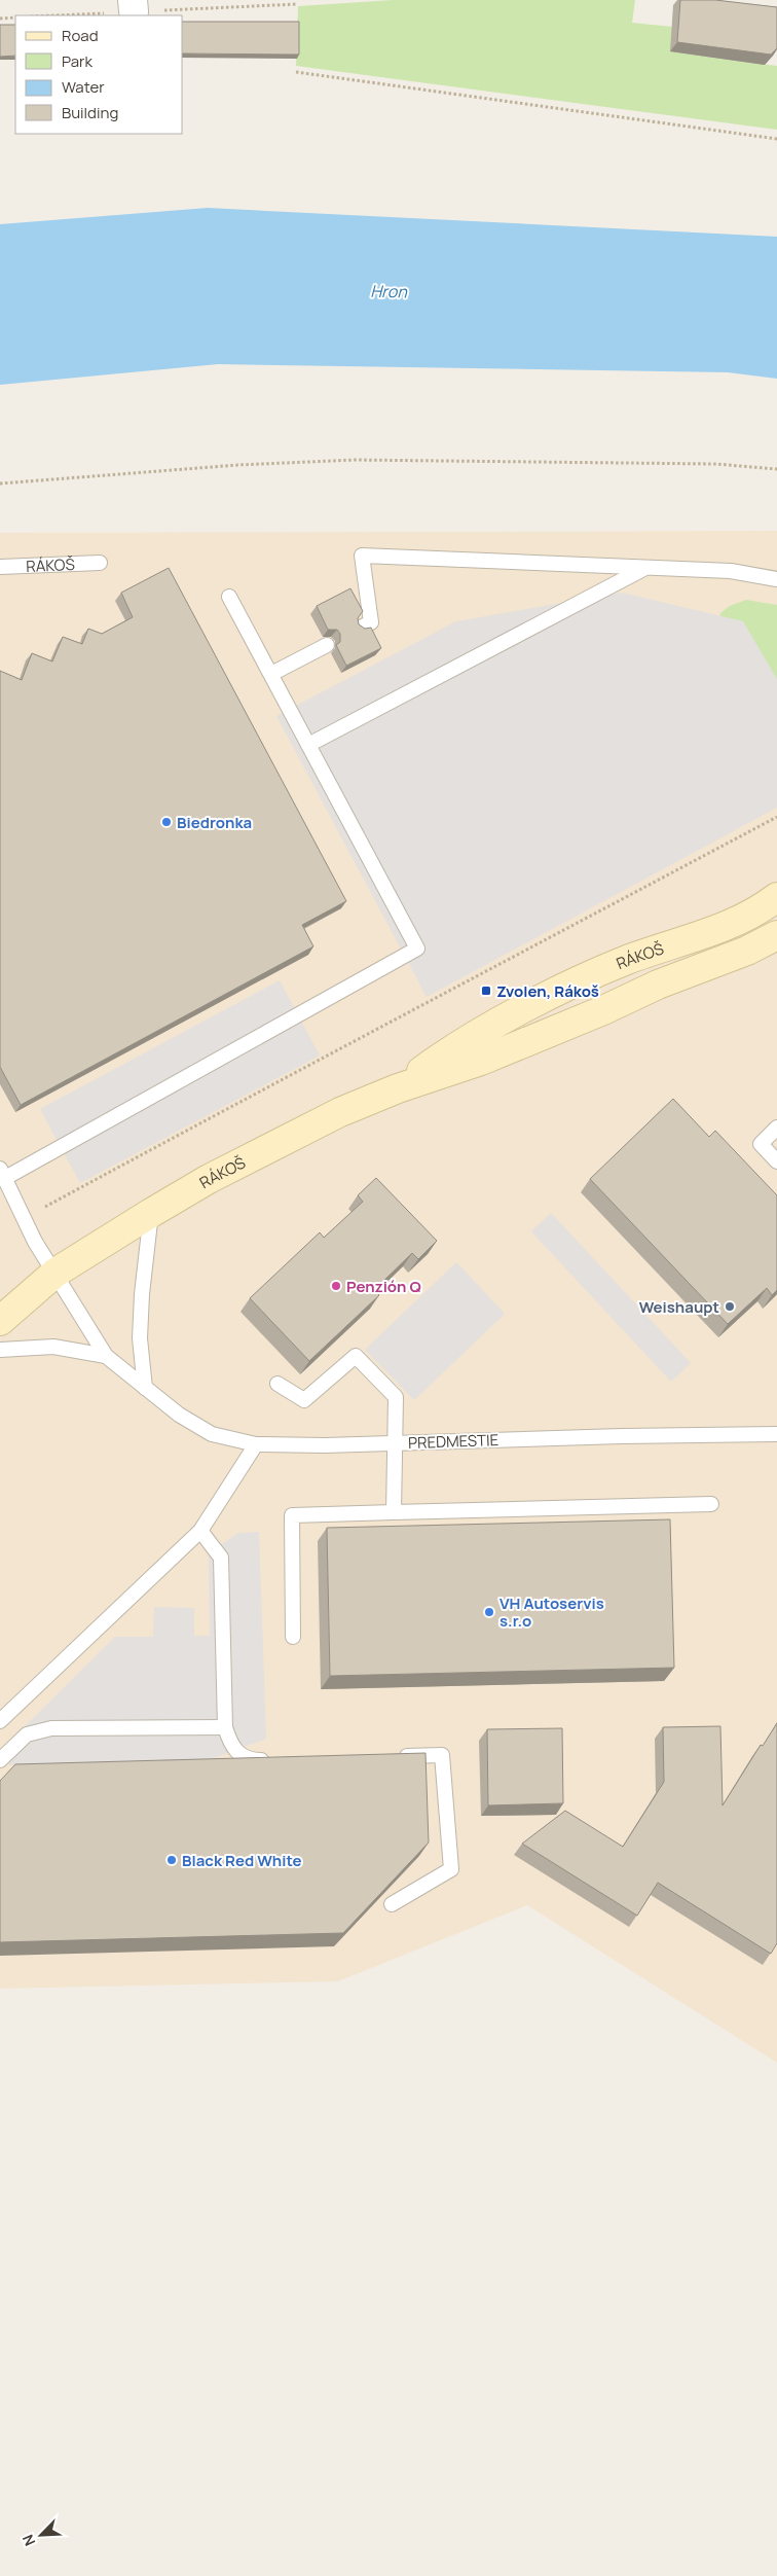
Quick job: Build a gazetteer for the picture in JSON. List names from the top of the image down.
{
  "streets": {
    "street": ["RÁKOŠ"],
    "lane": ["PREDMESTIE"]
  },
  "crossings": [
    ["RÁKOŠ", "PREDMESTIE"]
  ],
  "water": ["Hron"],
  "places": {
    "other": [
      "Biedronka",
      "Penzión Q",
      "Weishaupt",
      "VH Autoservis s.r.o",
      "Black Red White"
    ],
    "transit": ["Zvolen, Rákoš"]
  },
  "legend": [
    "Road",
    "Park",
    "Water",
    "Building"
  ],
  "north": "bottom left"
}
